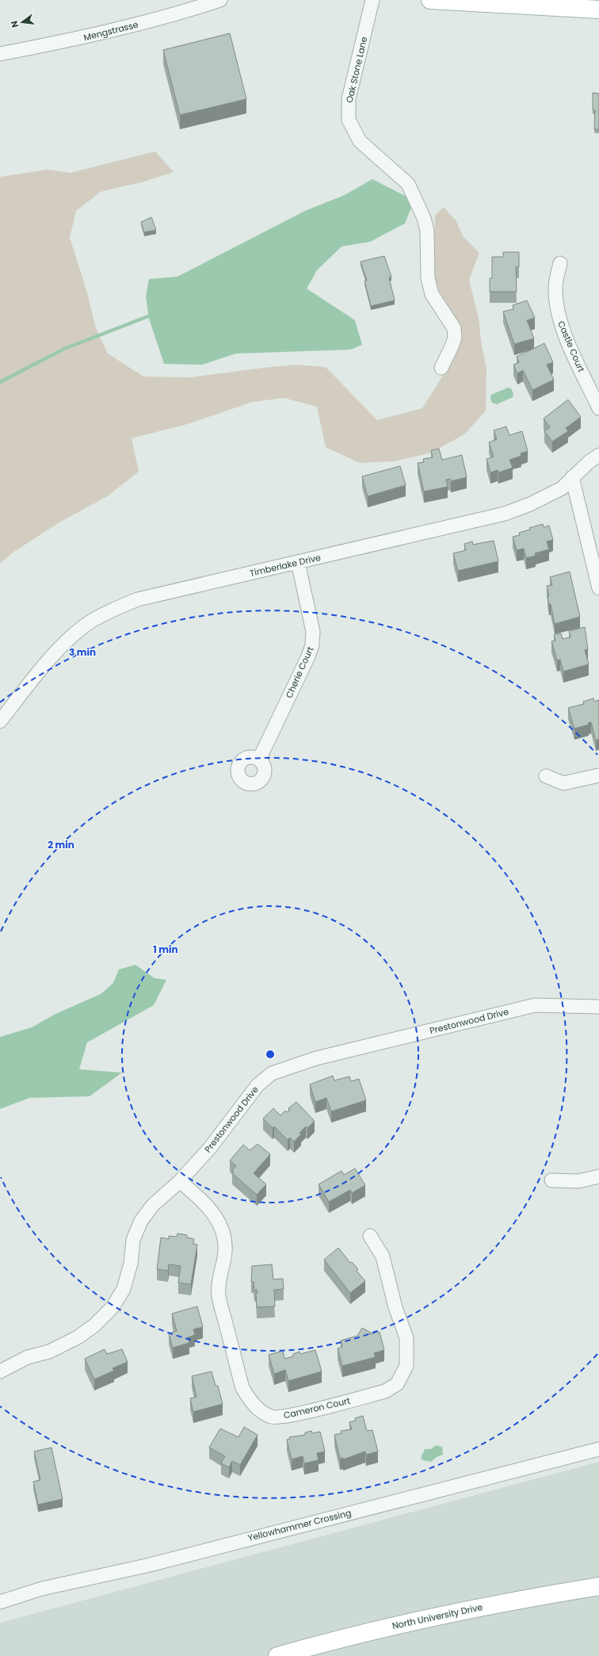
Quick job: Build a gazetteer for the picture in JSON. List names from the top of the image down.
{
  "streets": {
    "main road": ["North University Drive"],
    "street": [
      "Mengstrasse",
      "Oak Stone Lane",
      "Castle Court",
      "Timberlake Drive",
      "Cherie Court",
      "Prestonwood Drive",
      "Cameron Court",
      "Yellowhammer Crossing"
    ]
  },
  "crossings": [
    ["Timberlake Drive", "Cherie Court"],
    ["Prestonwood Drive", "Cameron Court"]
  ],
  "north": "left",
  "rings": ["3 min", "2 min", "1 min"]
}
